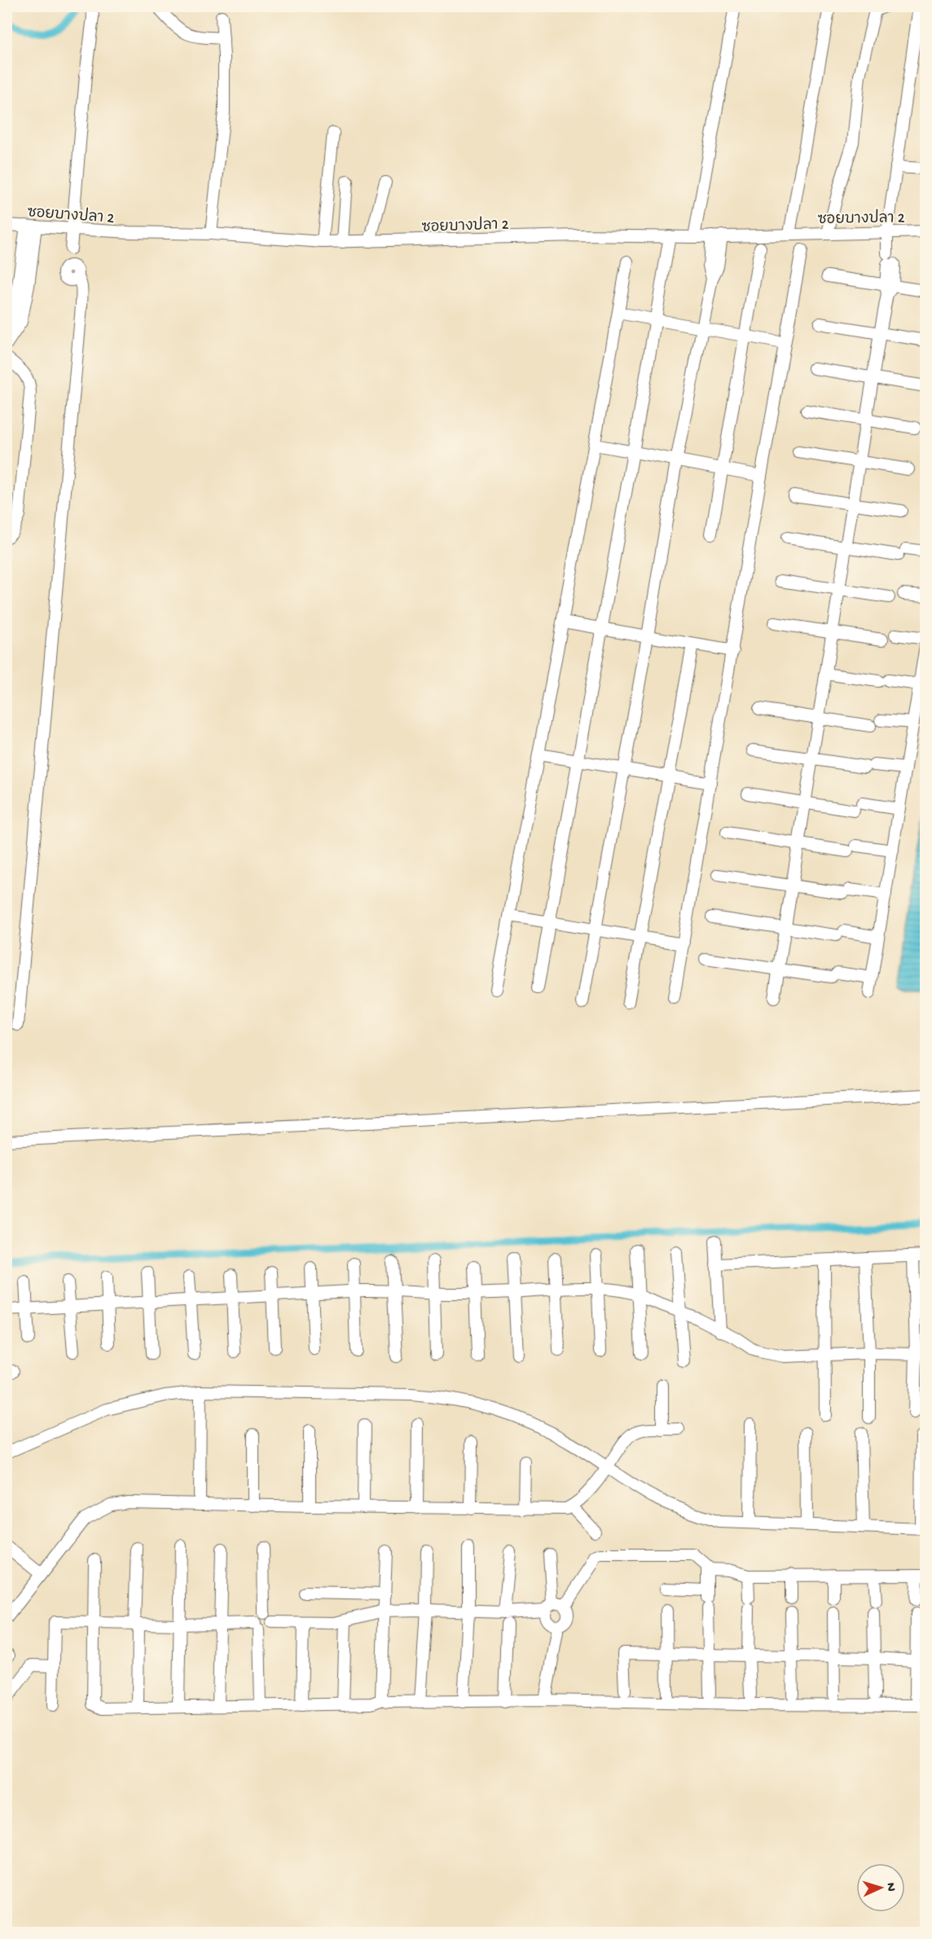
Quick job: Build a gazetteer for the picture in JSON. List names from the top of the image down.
{
  "streets": {
    "street": ["ซอยบางปลา 2"]
  },
  "north": "right"
}
